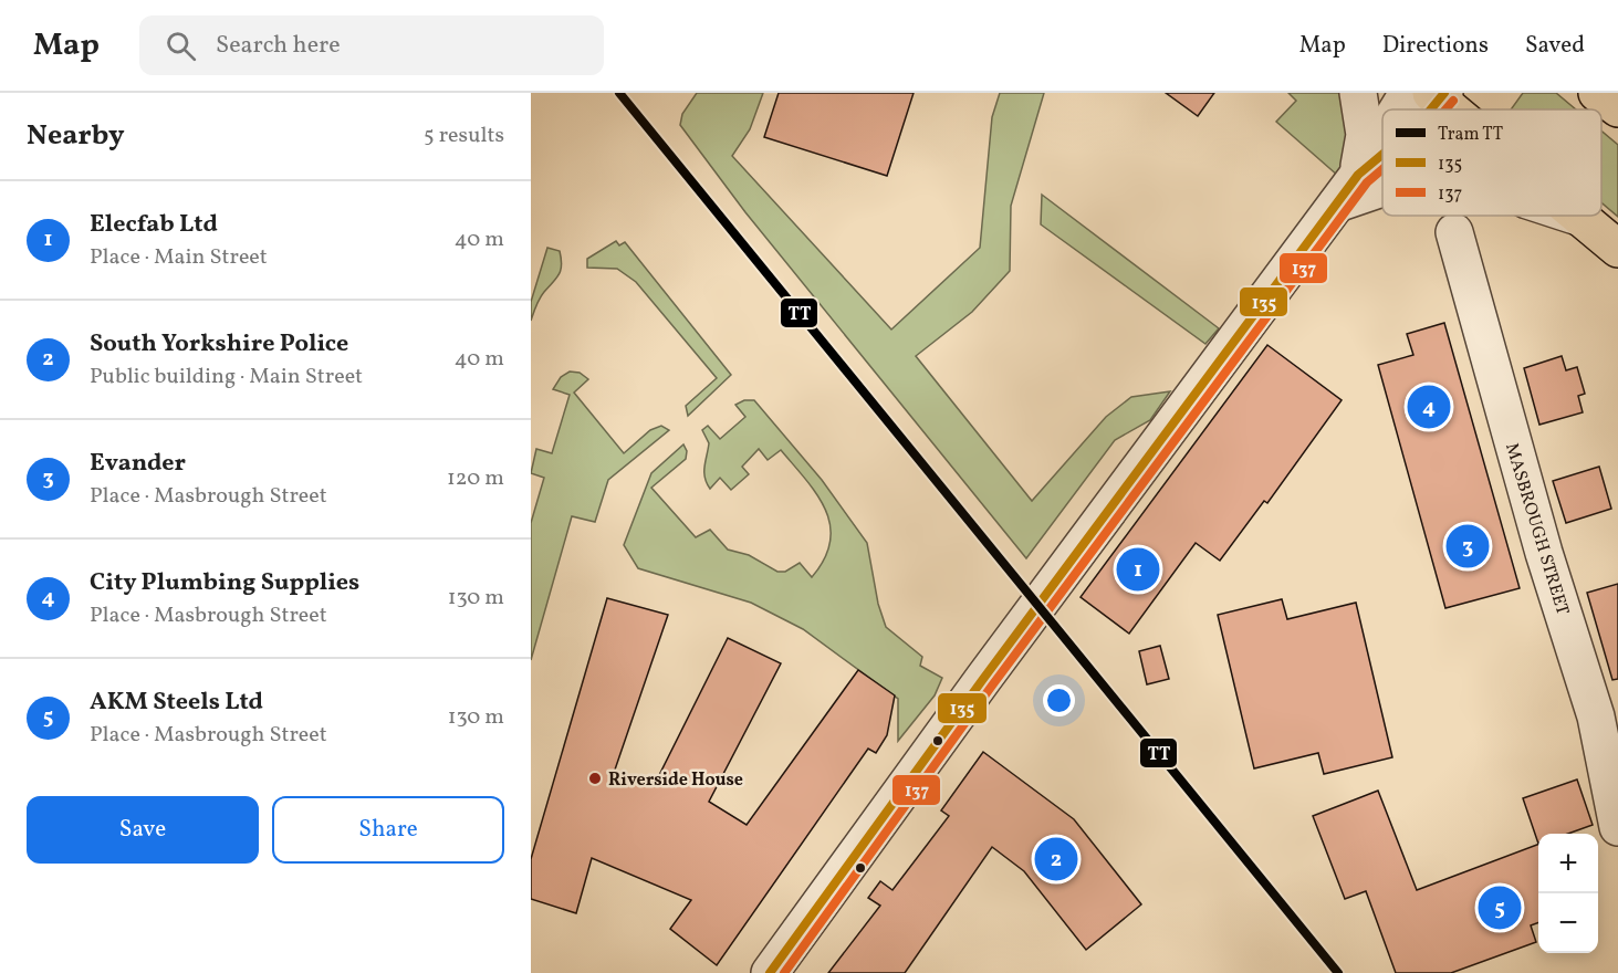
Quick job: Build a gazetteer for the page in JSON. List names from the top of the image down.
{
  "streets": {
    "street": ["MASBROUGH STREET"]
  },
  "places": ["Riverside House"],
  "lines": ["tram line TT", "transit line 135", "transit line 137"],
  "legend": ["Tram TT", "135", "137"],
  "page": {
    "header": "Map",
    "search": "Search here",
    "nav": ["Map", "Directions", "Saved"],
    "heading": ["Nearby", "5 results"],
    "list": [
      {
        "mark": "1",
        "name": "Elecfab Ltd",
        "note": "Place · Main Street",
        "value": "40 m"
      },
      {
        "mark": "2",
        "name": "South Yorkshire Police",
        "note": "Public building · Main Street",
        "value": "40 m"
      },
      {
        "mark": "3",
        "name": "Evander",
        "note": "Place · Masbrough Street",
        "value": "120 m"
      },
      {
        "mark": "4",
        "name": "City Plumbing Supplies",
        "note": "Place · Masbrough Street",
        "value": "130 m"
      },
      {
        "mark": "5",
        "name": "AKM Steels Ltd",
        "note": "Place · Masbrough Street",
        "value": "130 m"
      }
    ],
    "pins": [
      "4",
      "3",
      "1",
      "2",
      "5"
    ],
    "buttons": ["Save", "Share"],
    "map_buttons": ["+", "−"]
  }
}
